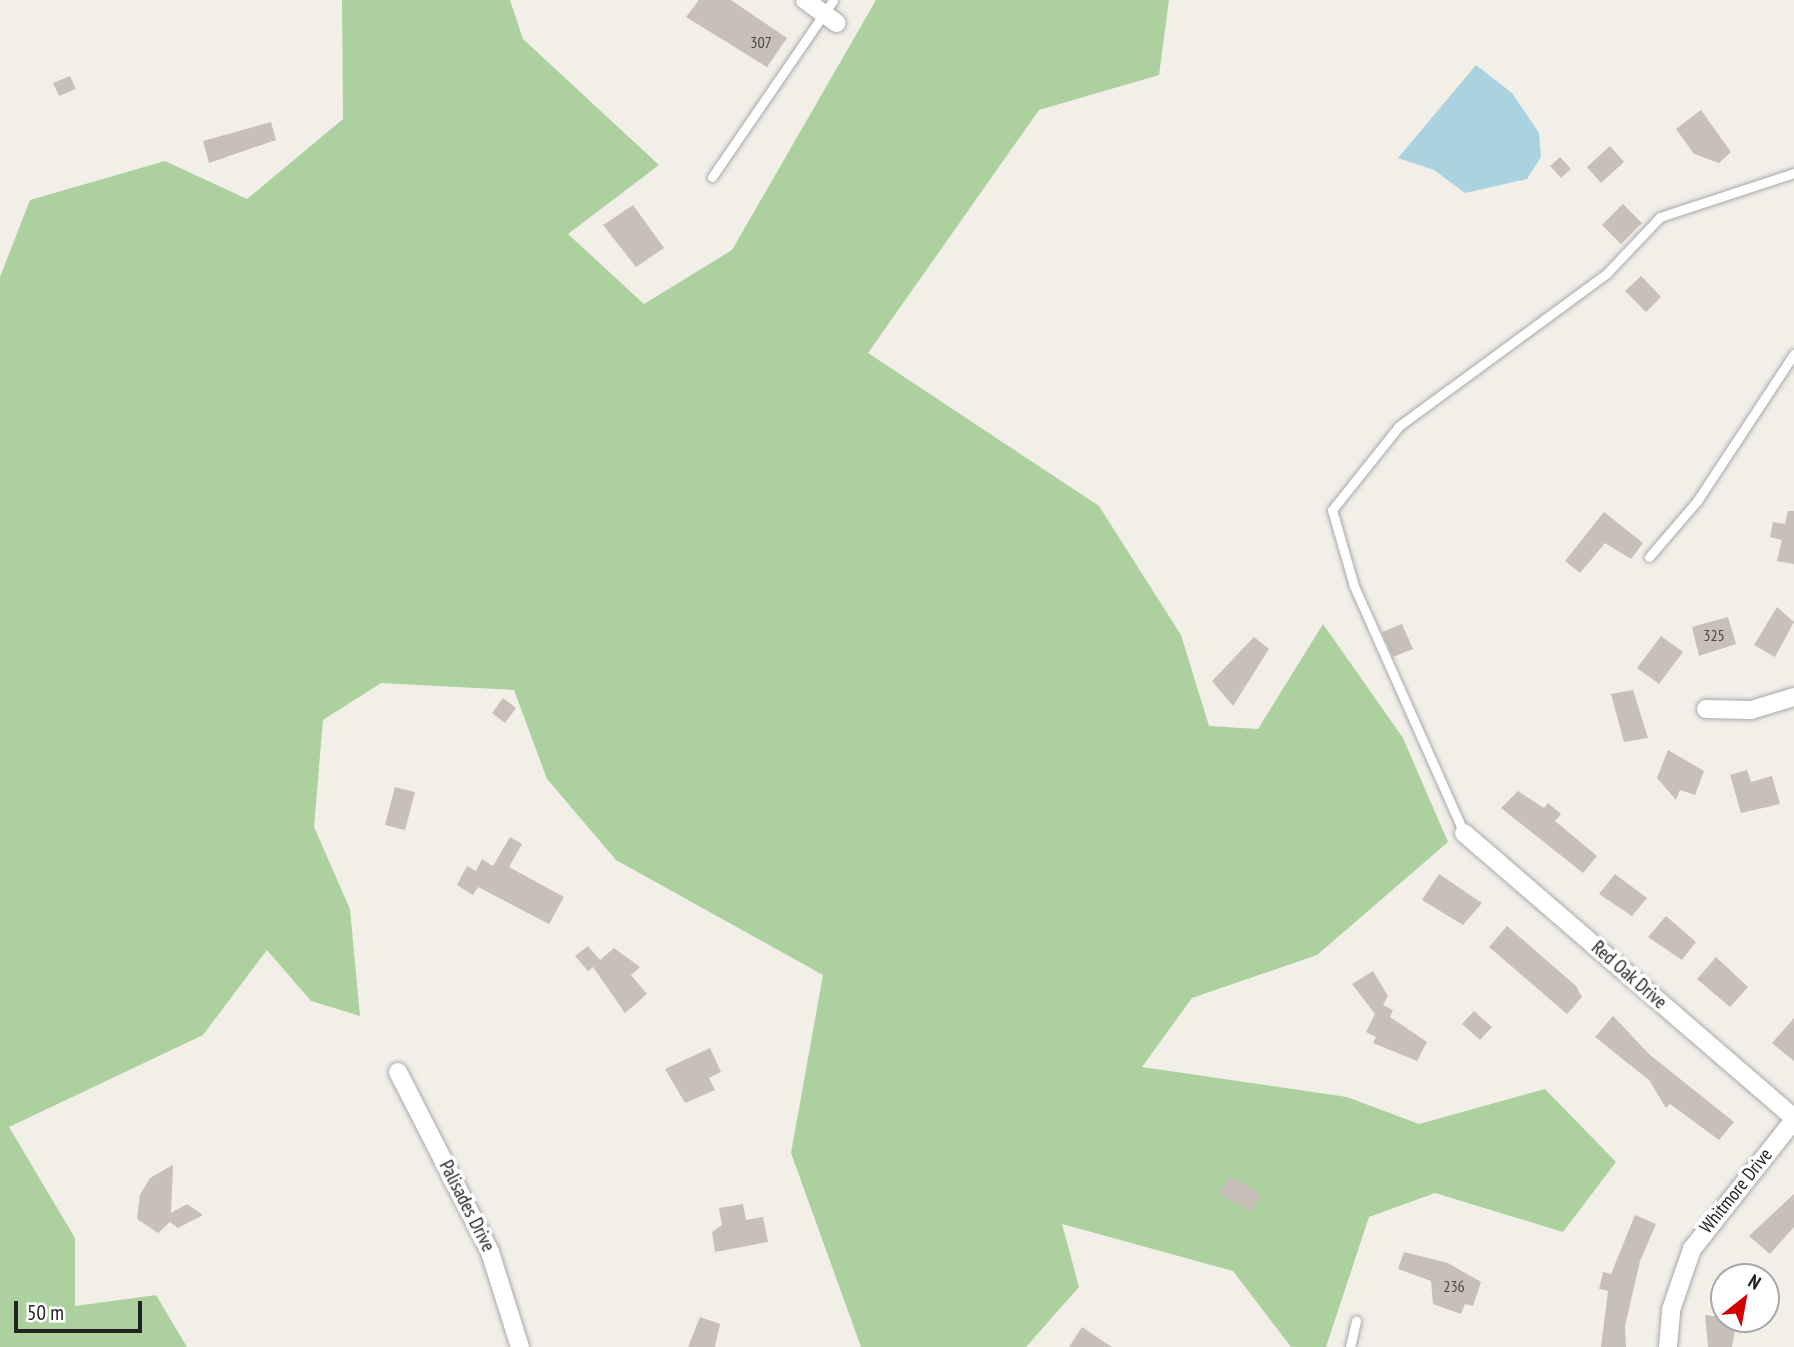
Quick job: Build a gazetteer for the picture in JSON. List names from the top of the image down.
{
  "streets": {
    "street": ["Red Oak Drive", "Whitmore Drive", "Palisades Drive"]
  },
  "crossings": [
    ["Red Oak Drive", "Whitmore Drive"]
  ],
  "house_numbers": ["307", "325", "236"],
  "scale_bar": "50 m",
  "north": "top right"
}
